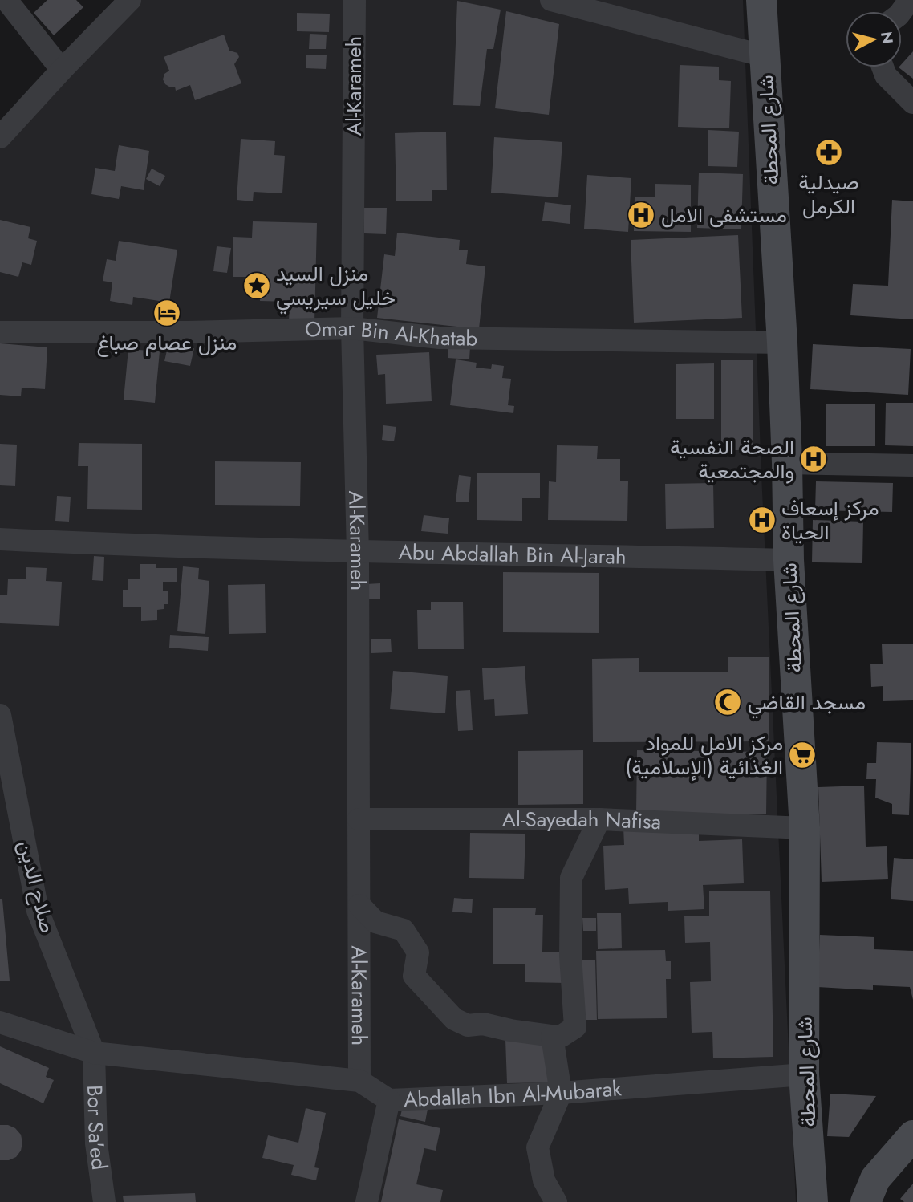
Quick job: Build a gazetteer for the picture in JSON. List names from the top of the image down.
{
  "streets": {
    "main road": ["شارع المحطة"],
    "street": [
      "Al-Karameh",
      "Omar Bin Al-Khatab",
      "Abu Abdallah Bin Al-Jarah",
      "Al-Sayedah Nafisa",
      "صلاح الدين",
      "Abdallah Ibn Al-Mubarak",
      "Bor Sa'ed"
    ]
  },
  "crossings": [
    ["Al-Karameh", "Omar Bin Al-Khatab"],
    ["Al-Karameh", "Abu Abdallah Bin Al-Jarah"],
    ["Al-Karameh", "Al-Sayedah Nafisa"],
    ["Al-Karameh", "Abdallah Ibn Al-Mubarak"],
    ["شارع المحطة", "Omar Bin Al-Khatab"],
    ["شارع المحطة", "Abu Abdallah Bin Al-Jarah"],
    ["شارع المحطة", "Al-Sayedah Nafisa"],
    ["شارع المحطة", "Abdallah Ibn Al-Mubarak"],
    ["صلاح الدين", "Abdallah Ibn Al-Mubarak"],
    ["صلاح الدين", "Bor Sa'ed"],
    ["Abdallah Ibn Al-Mubarak", "Bor Sa'ed"]
  ],
  "places": {
    "pharmacy": ["صيدلية الكرمل"],
    "hospital": ["مستشفى الامل", "الصحة النفسية والمجتمعية", "مركز إسعاف الحياة"],
    "place": ["منزل السيد خليل سيريسي"],
    "hotel": ["منزل عصام صباغ"],
    "mosque": ["مسجد القاضي"],
    "supermarket": ["مركز الامل للمواد الغذائية (الإسلامية)"]
  },
  "north": "right"
}
